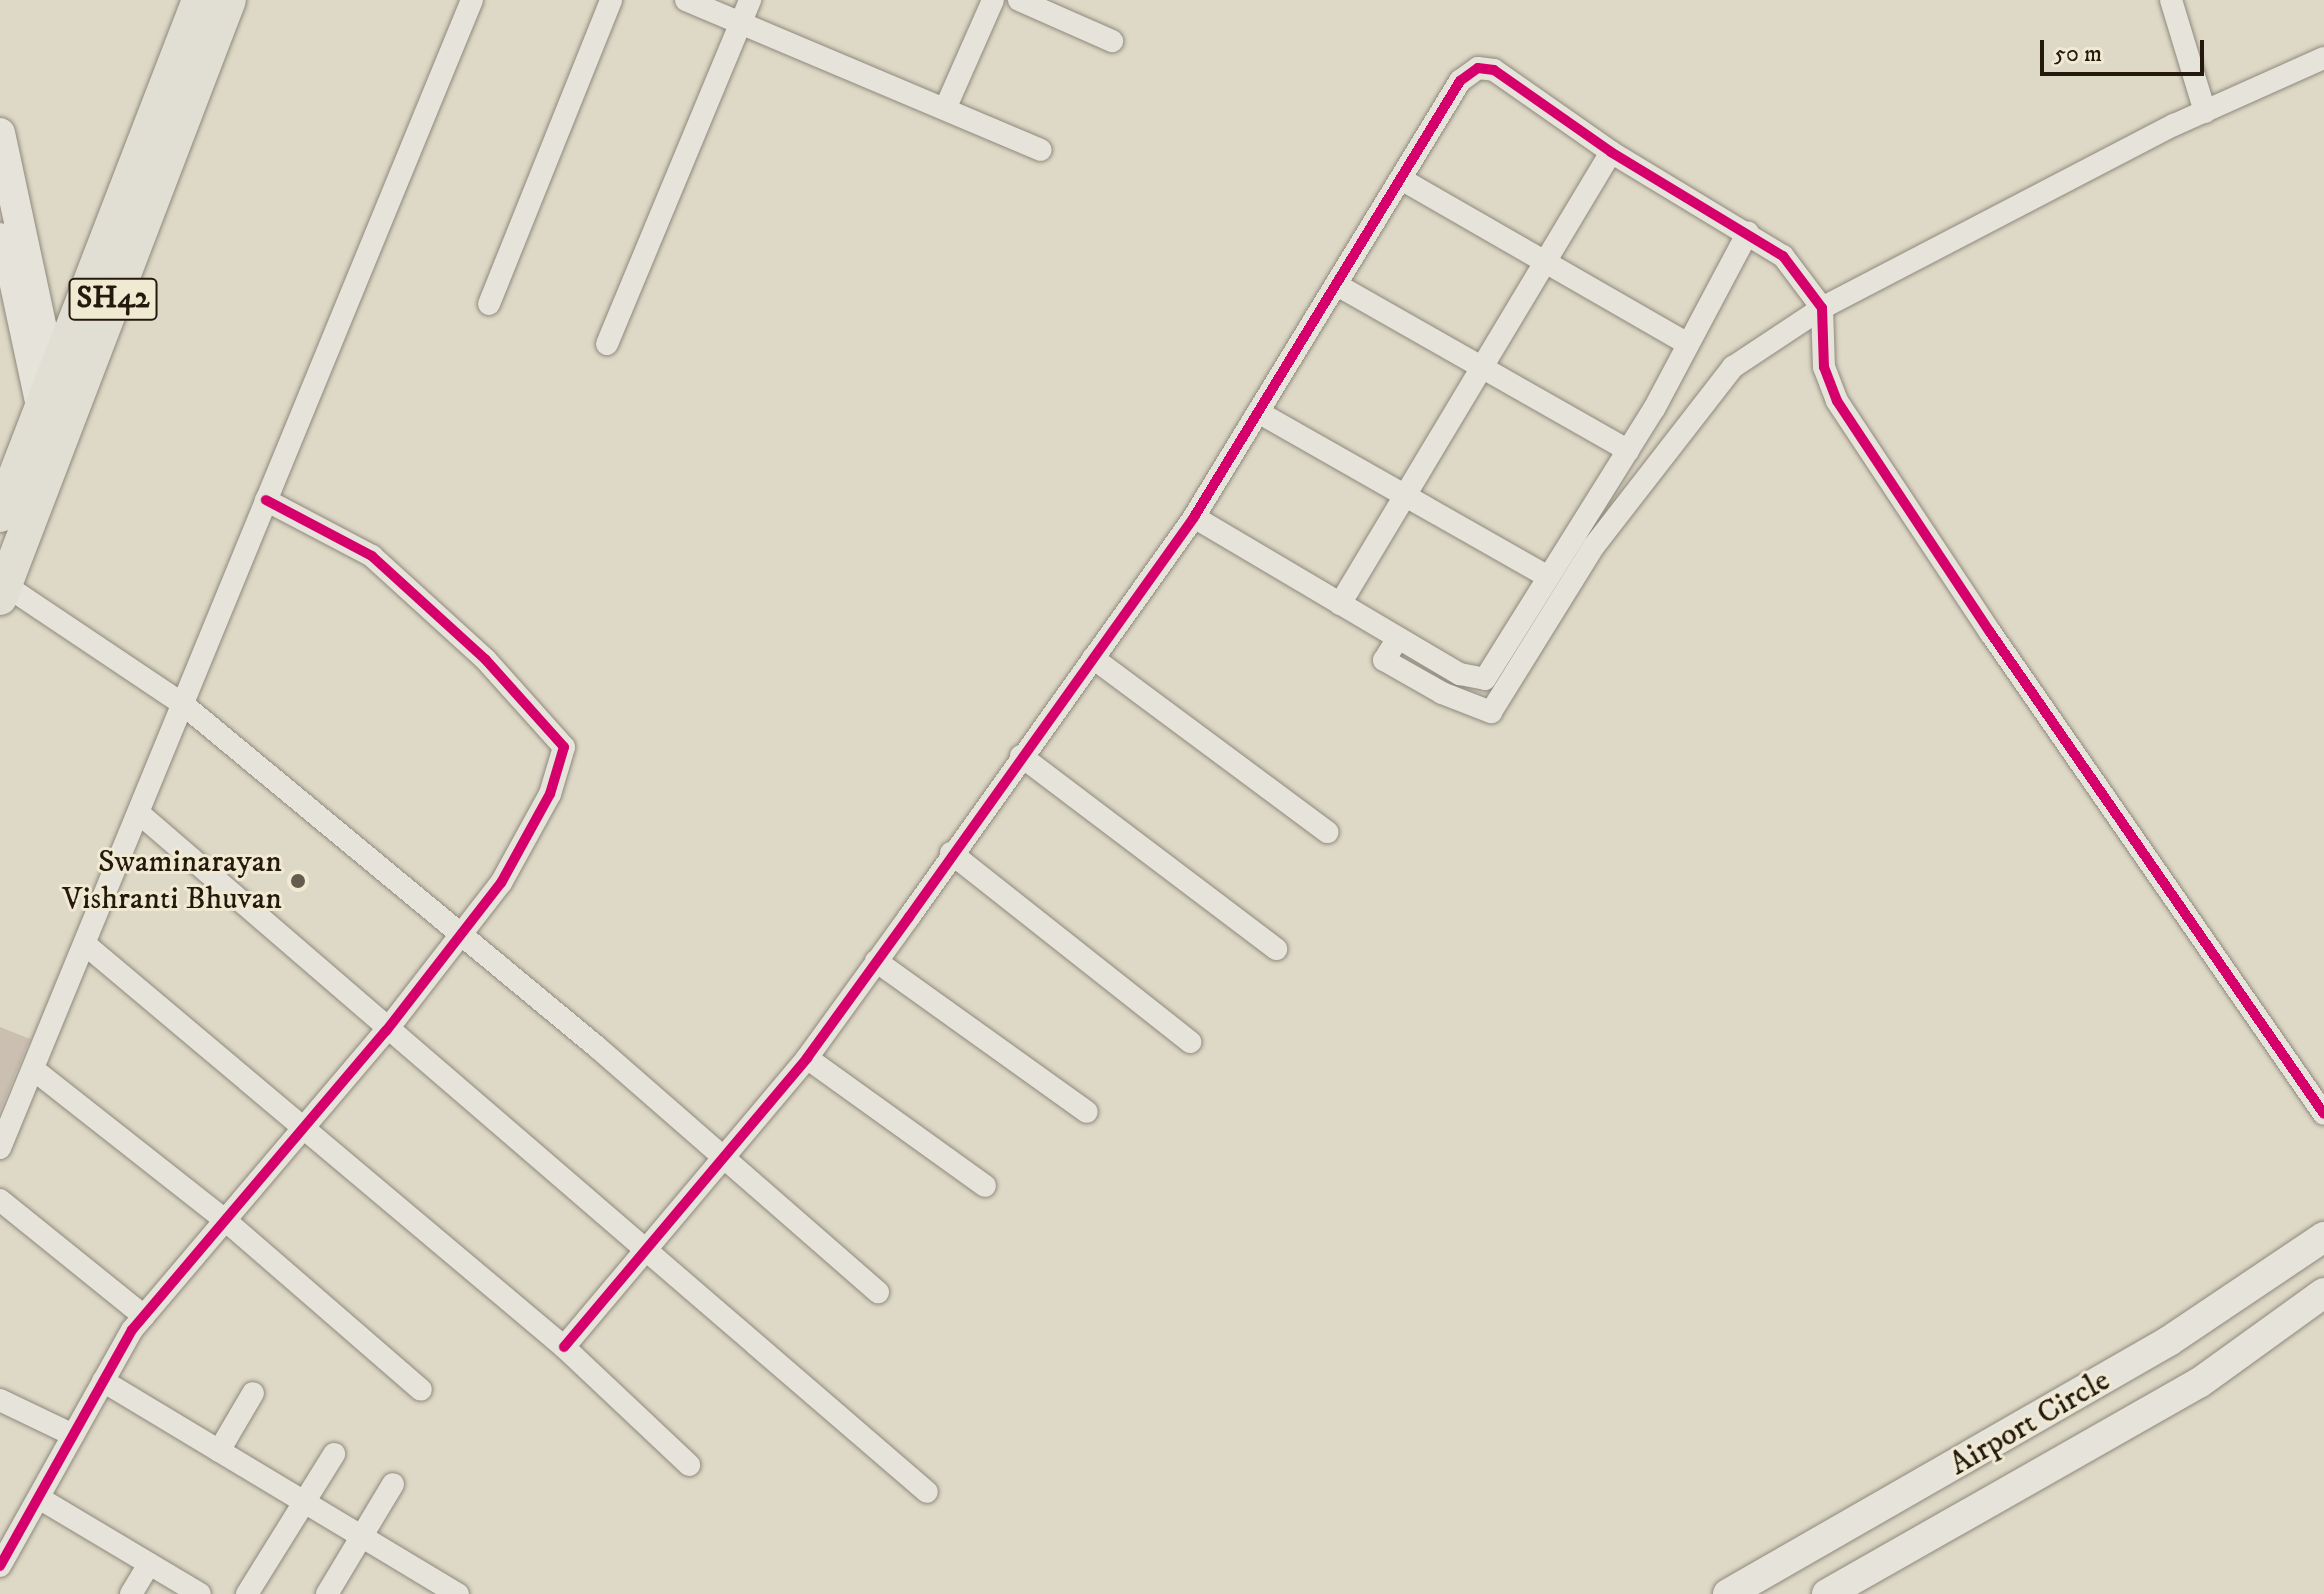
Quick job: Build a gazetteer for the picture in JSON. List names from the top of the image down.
{
  "streets": {
    "main road": ["SH42", "Airport Circle"]
  },
  "places": ["Swaminarayan Vishranti Bhuvan"],
  "scale_bar": "50 m"
}
